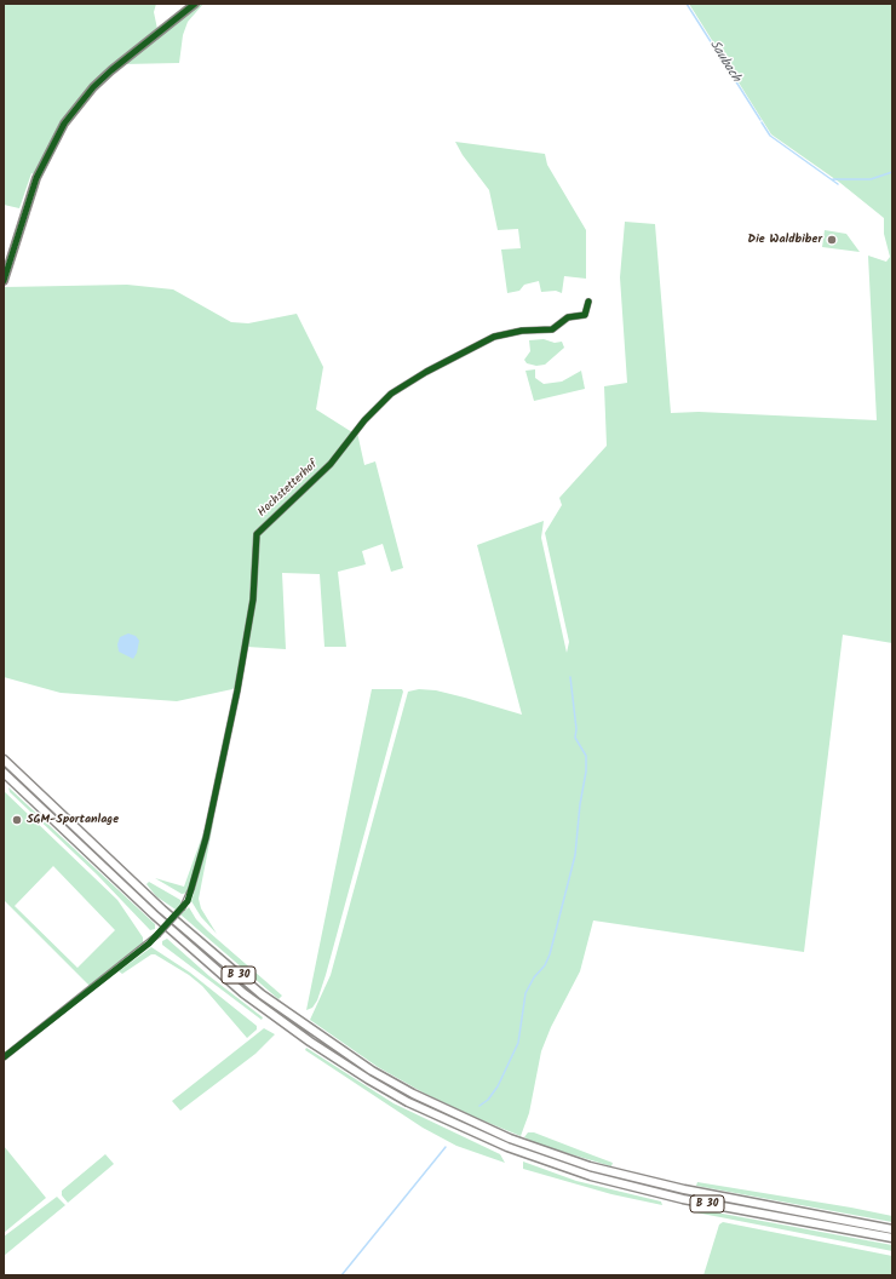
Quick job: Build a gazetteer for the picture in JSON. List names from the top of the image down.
{
  "streets": {
    "highway": ["B 30"],
    "street": ["Hochstetterhof"]
  },
  "water": ["Saubach"],
  "places": ["Die Waldbiber", "SGM-Sportanlage"]
}
